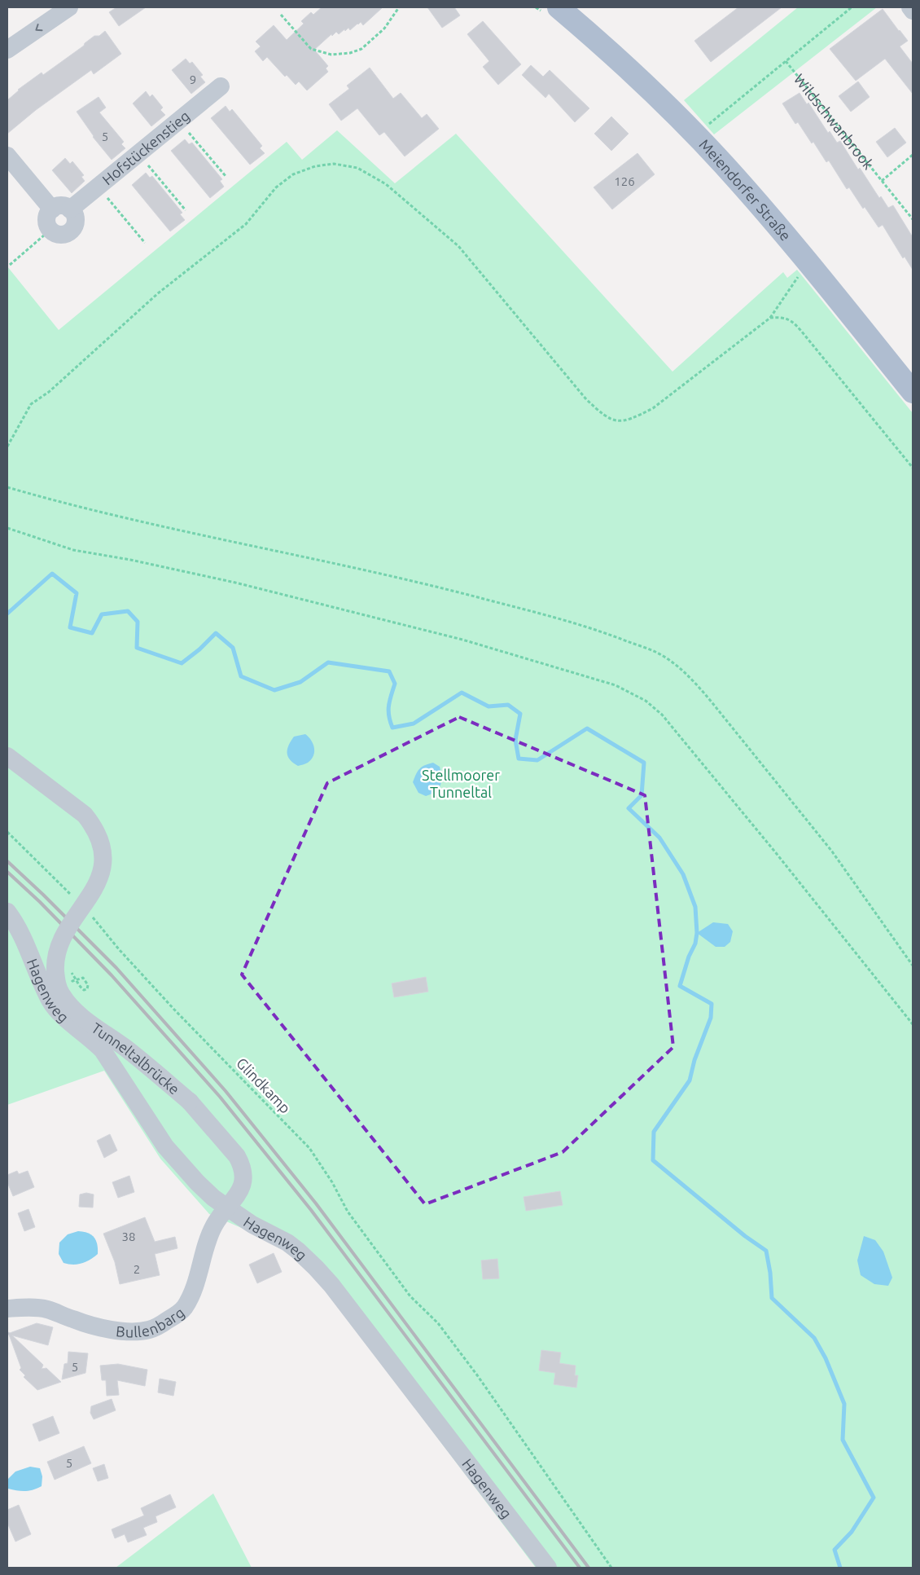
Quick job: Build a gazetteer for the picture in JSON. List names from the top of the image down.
{
  "streets": {
    "main road": ["Meiendorfer Straße"],
    "street": [
      "Hofstückenstieg",
      "Hagenweg",
      "Tunneltalbrücke",
      "Bullenbarg"
    ],
    "path": ["Wildschwanbrook", "Glindkamp"]
  },
  "crossings": [
    ["Hagenweg", "Tunneltalbrücke"],
    ["Hagenweg", "Bullenbarg"],
    ["Tunneltalbrücke", "Bullenbarg"]
  ],
  "parks": ["Stellmoorer Tunneltal"],
  "house_numbers": [
    "9",
    "5",
    "126",
    "38",
    "2",
    "5",
    "5"
  ]
}
